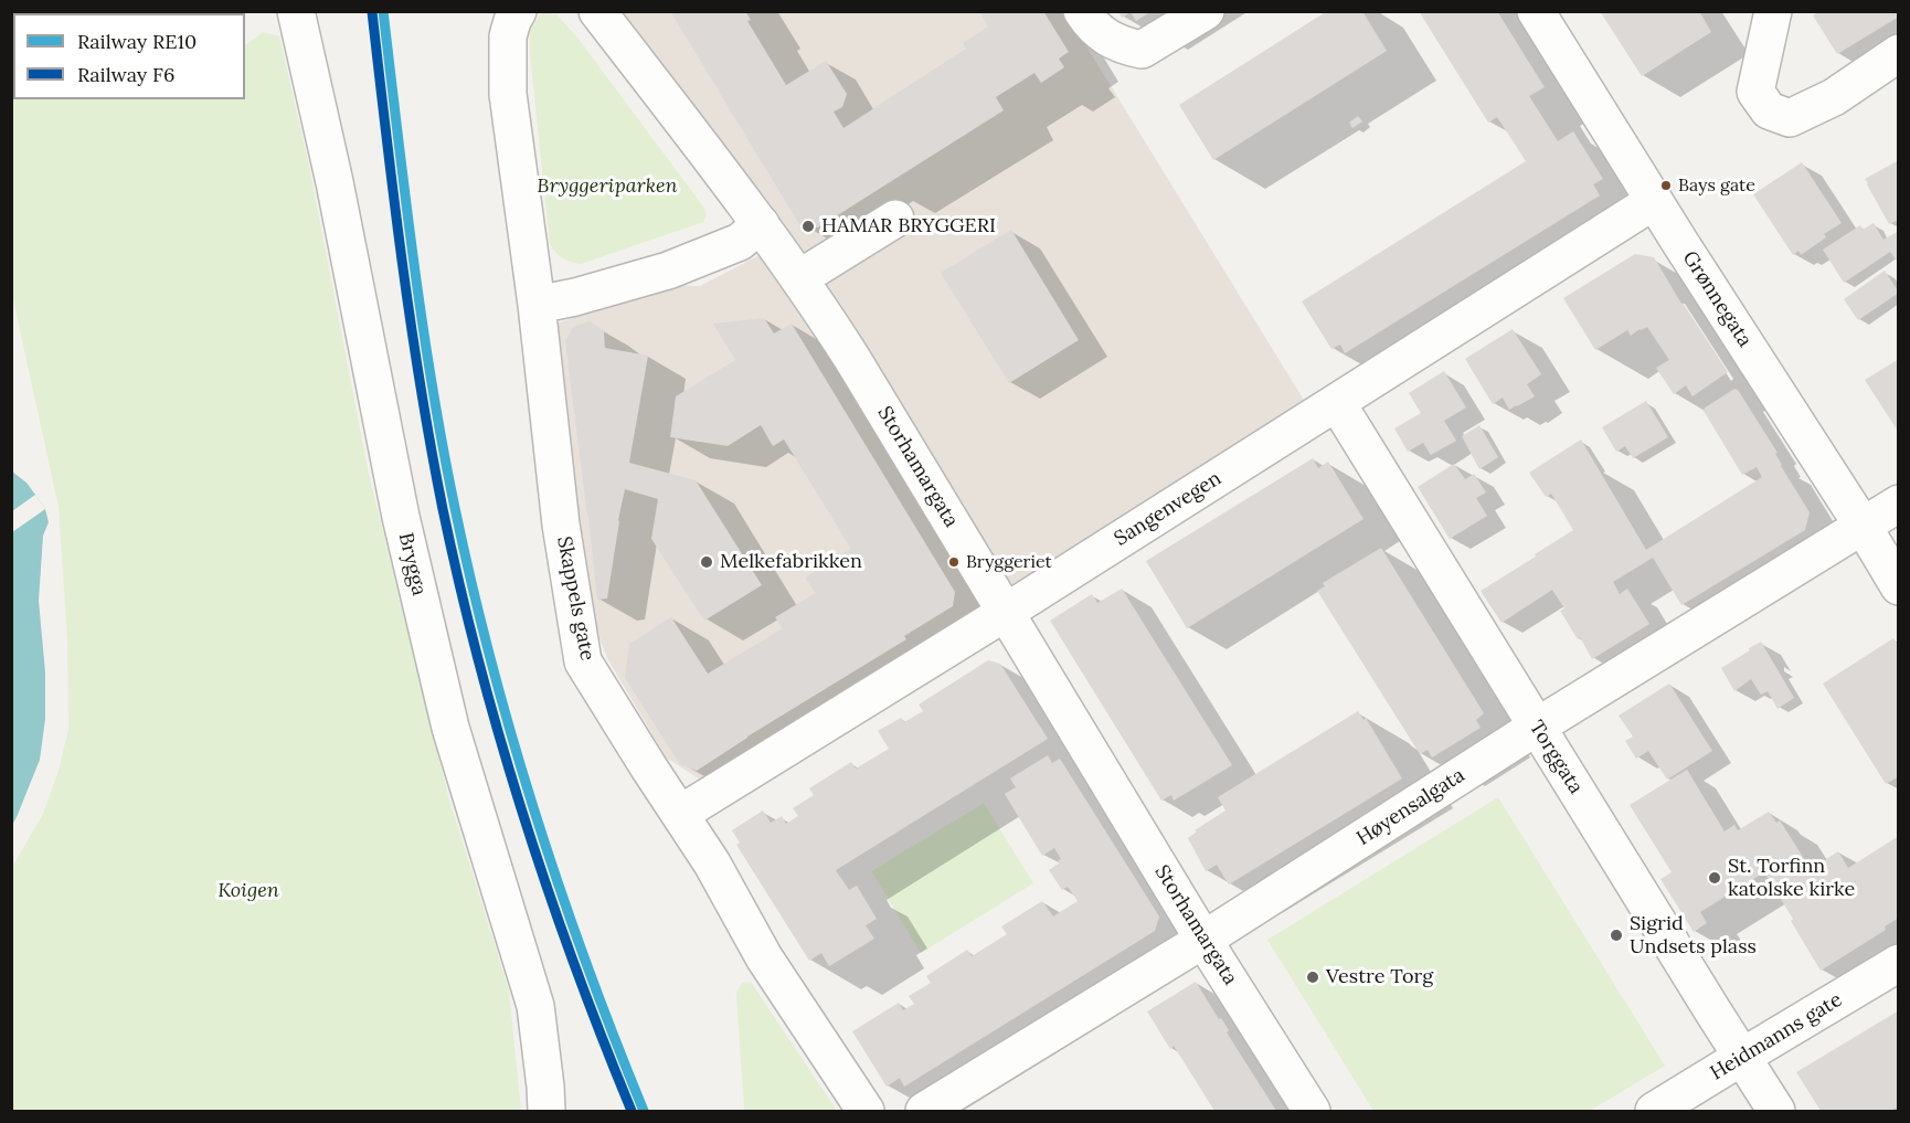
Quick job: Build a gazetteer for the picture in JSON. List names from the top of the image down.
{
  "streets": {
    "street": [
      "Grønnegata",
      "Storhamargata",
      "Sangenvegen",
      "Brygga",
      "Skappels gate",
      "Torggata",
      "Høyensalgata",
      "Heidmanns gate"
    ]
  },
  "crossings": [
    ["Grønnegata", "Sangenvegen"],
    ["Grønnegata", "Høyensalgata"],
    ["Storhamargata", "Sangenvegen"],
    ["Storhamargata", "Høyensalgata"],
    ["Sangenvegen", "Skappels gate"],
    ["Sangenvegen", "Torggata"],
    ["Torggata", "Høyensalgata"],
    ["Torggata", "Heidmanns gate"]
  ],
  "parks": ["Bryggeriparken", "Koigen"],
  "places": [
    "Bays gate",
    "HAMAR BRYGGERI",
    "Melkefabrikken",
    "Bryggeriet",
    "St. Torfinn katolske kirke",
    "Sigrid Undsets plass",
    "Vestre Torg"
  ],
  "lines": ["rail line RE10", "rail line F6"],
  "legend": ["Railway RE10", "Railway F6"]
}
